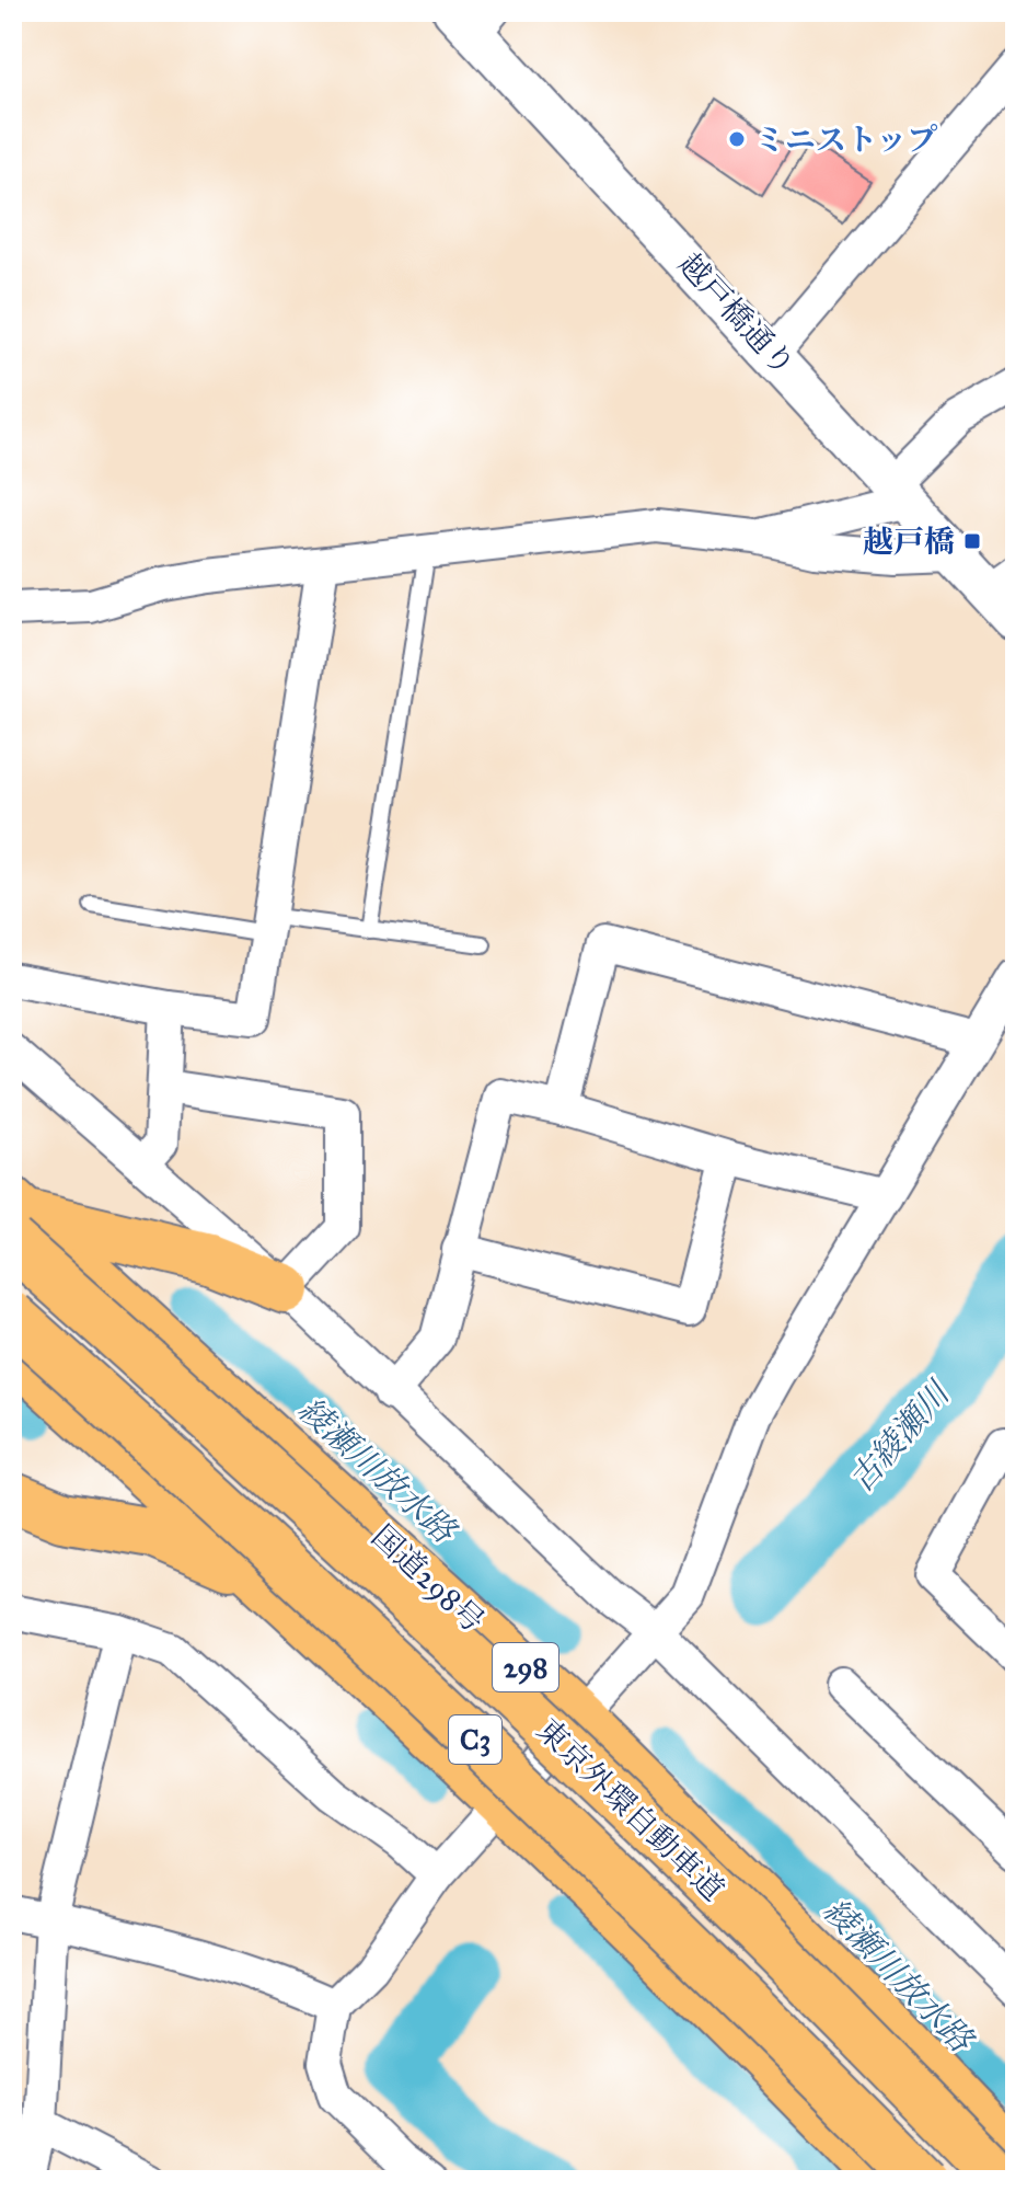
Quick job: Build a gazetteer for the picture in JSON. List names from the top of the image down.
{
  "streets": {
    "highway": [
      "国道298号",
      "298",
      "C3",
      "東京外環自動車道"
    ],
    "street": ["越戸橋通り"]
  },
  "crossings": [
    ["国道298号", "東京外環自動車道"]
  ],
  "water": ["古綾瀬川", "綾瀬川放水路"],
  "places": {
    "other": ["ミニストップ"],
    "transit": ["越戸橋"]
  }
}
